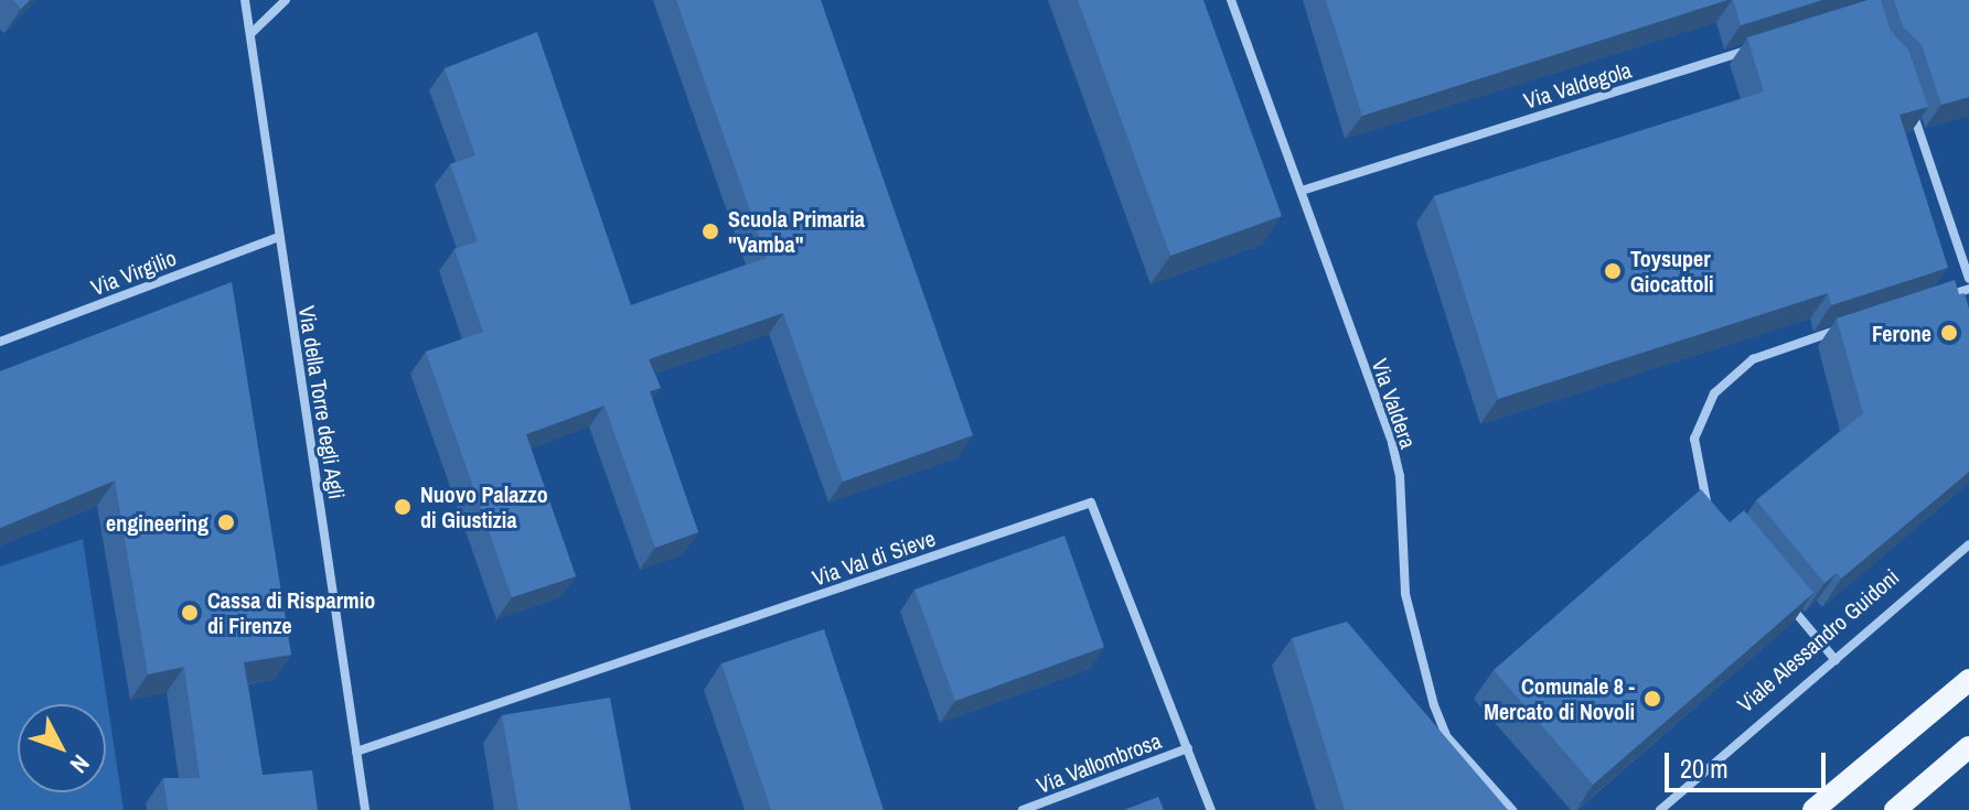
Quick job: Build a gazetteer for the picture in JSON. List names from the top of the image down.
{
  "streets": {
    "street": [
      "Via Valdegola",
      "Via Virgilio",
      "Via della Torre degli Agli",
      "Via Valdera",
      "Via Val di Sieve",
      "Viale Alessandro Guidoni",
      "Via Vallombrosa"
    ]
  },
  "crossings": [
    ["Via Valdegola", "Via Valdera"],
    ["Via Virgilio", "Via della Torre degli Agli"],
    ["Via della Torre degli Agli", "Via Val di Sieve"],
    ["Via Val di Sieve", "Via Vallombrosa"]
  ],
  "places": [
    "Scuola Primaria \"Vamba\"",
    "Toysuper Giocattoli",
    "Ferone",
    "Nuovo Palazzo di Giustizia",
    "engineering",
    "Cassa di Risparmio di Firenze",
    "Comunale 8 - Mercato di Novoli"
  ],
  "scale_bar": "20 m",
  "north": "bottom right"
}
